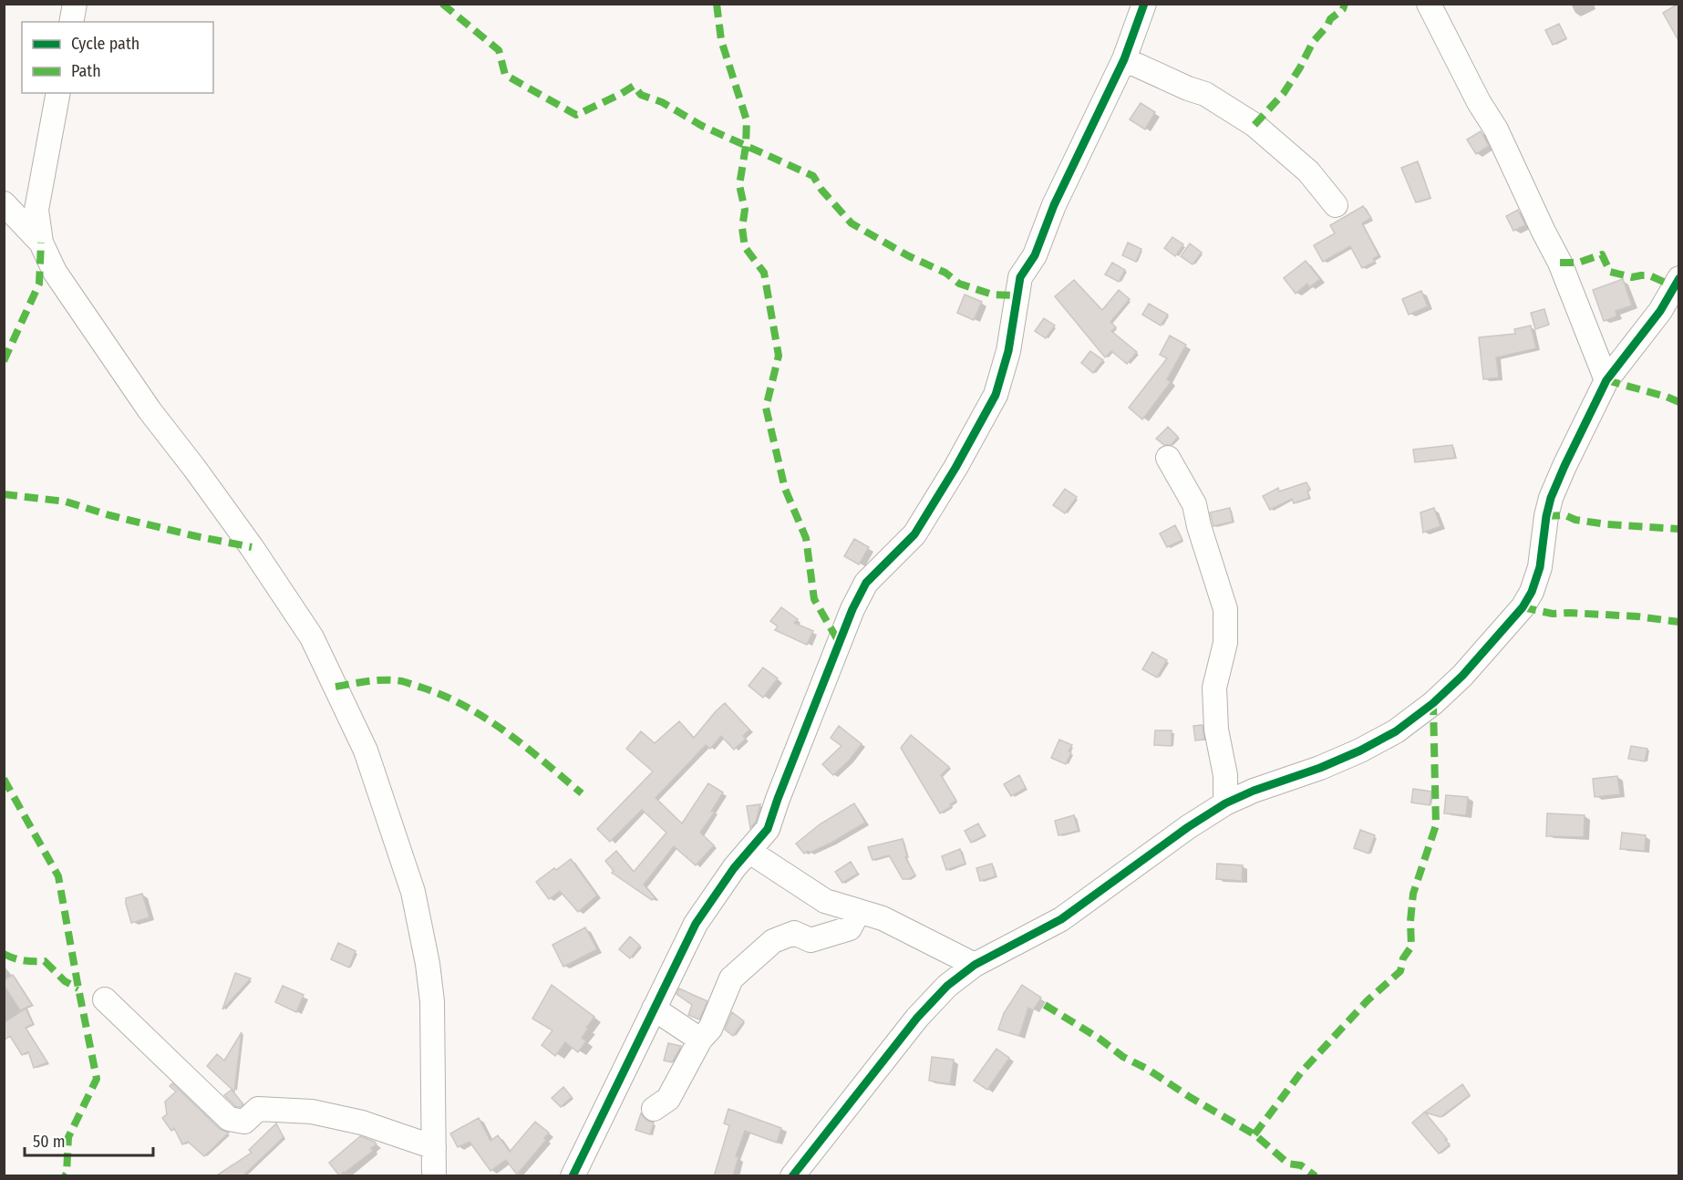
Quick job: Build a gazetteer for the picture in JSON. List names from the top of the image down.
{
  "legend": ["Cycle path", "Path"],
  "scale_bar": "50 m"
}
